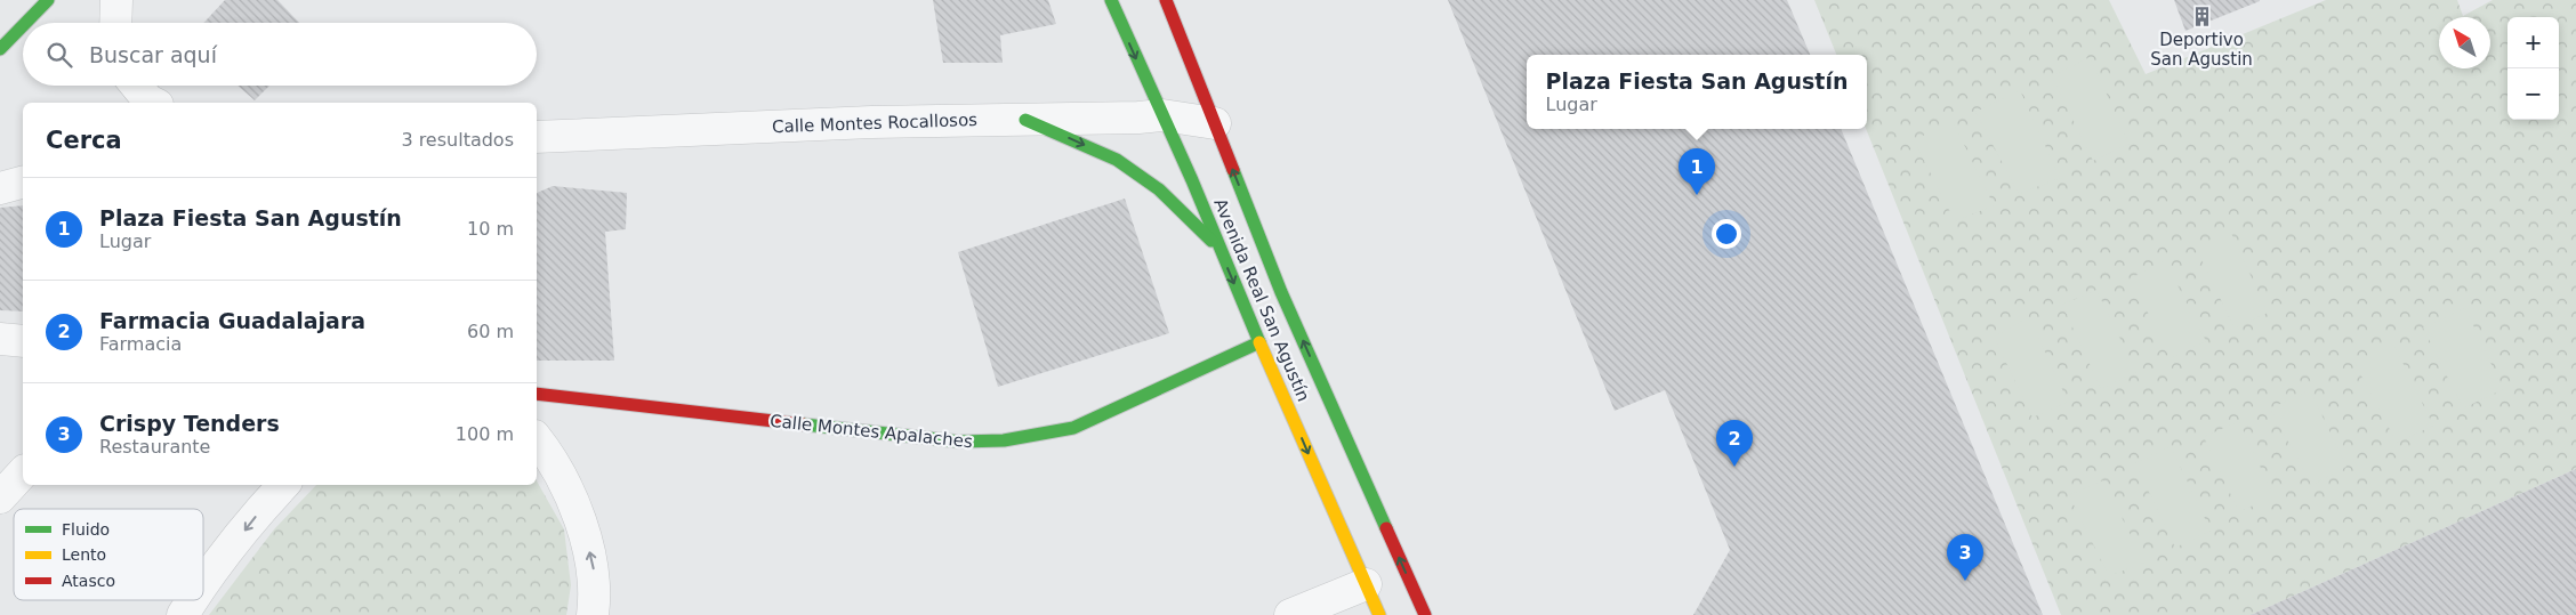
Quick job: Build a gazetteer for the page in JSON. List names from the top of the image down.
{
  "streets": {
    "main road": ["Avenida Real San Agustín", "Calle Montes Apalaches"],
    "street": ["Calle Montes Rocallosos"]
  },
  "crossings": [
    ["Calle Montes Rocallosos", "Avenida Real San Agustín"],
    ["Avenida Real San Agustín", "Calle Montes Apalaches"]
  ],
  "places": {
    "building": ["Deportivo San Agustin"]
  },
  "legend": ["Fluido", "Lento", "Atasco"],
  "north": "top left",
  "page": {
    "map_buttons": ["+", "−"],
    "search": "Buscar aquí",
    "popup": ["Plaza Fiesta San Agustín", "Lugar"],
    "heading": ["Cerca", "3 resultados"],
    "pins": ["1", "2", "3"],
    "list": [
      {
        "mark": "1",
        "name": "Plaza Fiesta San Agustín",
        "note": "Lugar",
        "value": "10 m"
      },
      {
        "mark": "2",
        "name": "Farmacia Guadalajara",
        "note": "Farmacia",
        "value": "60 m"
      },
      {
        "mark": "3",
        "name": "Crispy Tenders",
        "note": "Restaurante",
        "value": "100 m"
      }
    ]
  }
}
